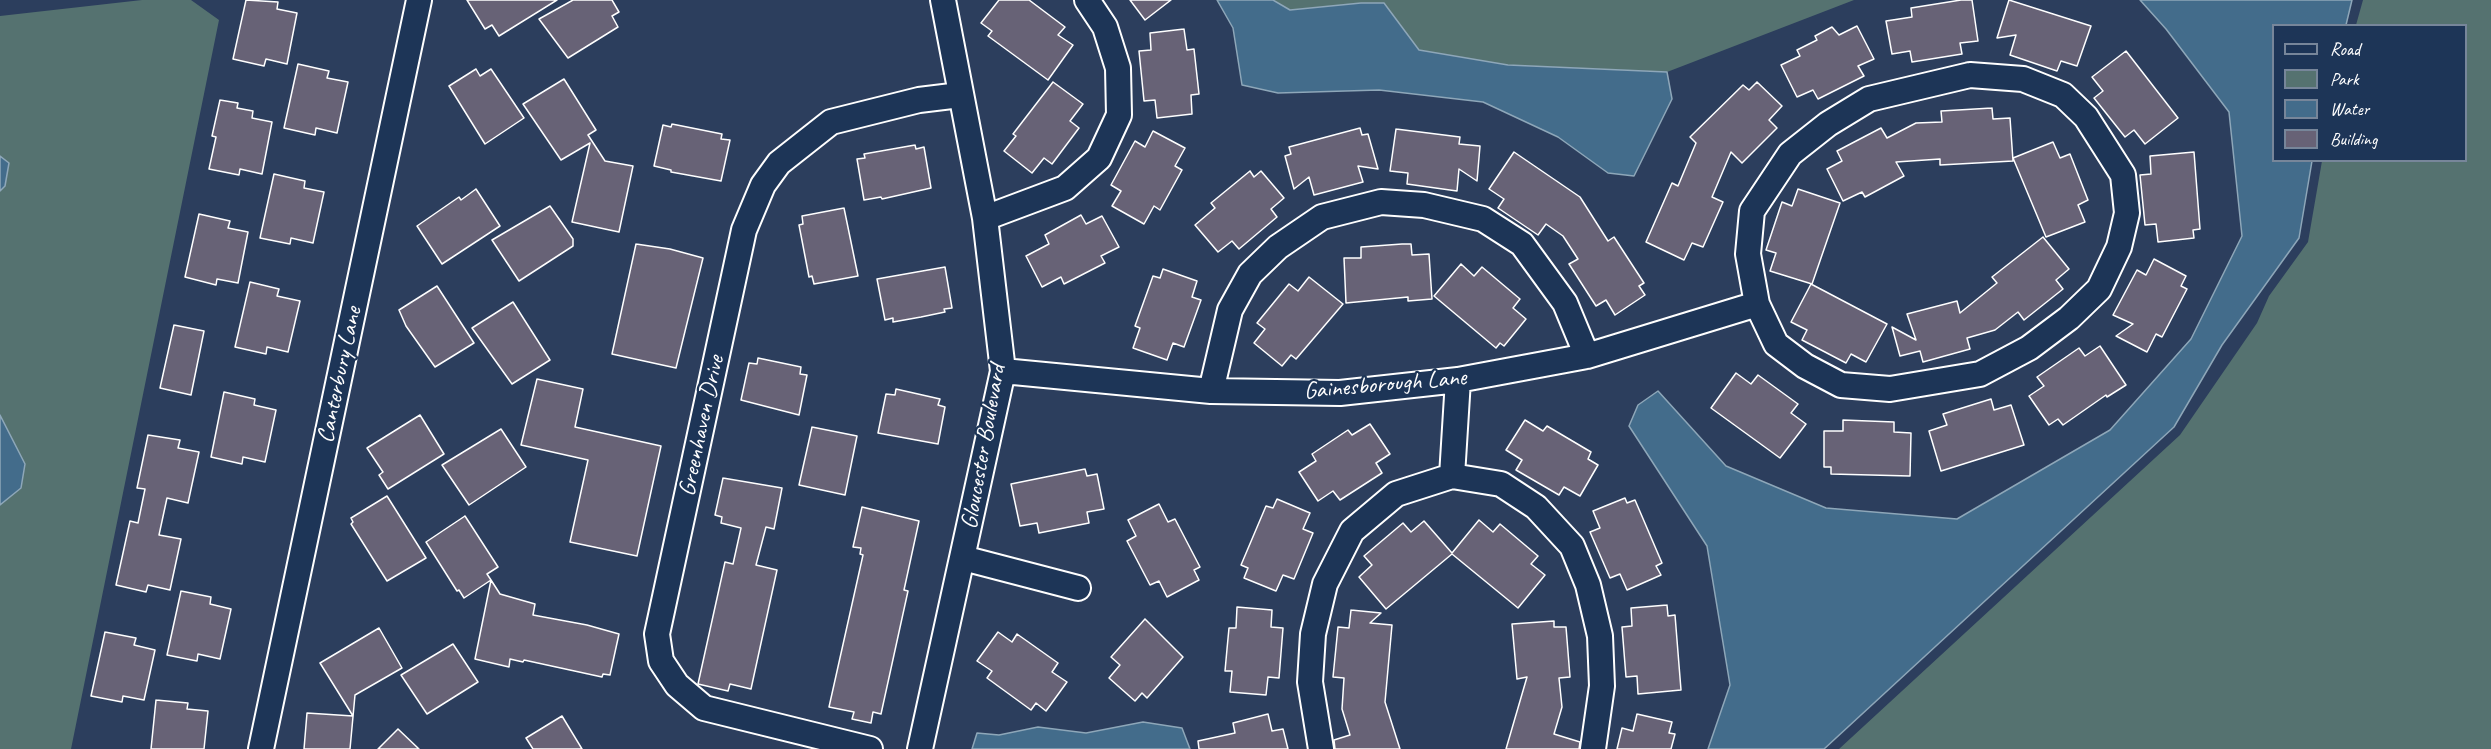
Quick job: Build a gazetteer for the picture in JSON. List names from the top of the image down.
{
  "streets": {
    "street": [
      "Canterbury Lane",
      "Gainesborough Lane",
      "Greenhaven Drive",
      "Gloucester Boulevard"
    ]
  },
  "crossings": [
    ["Gainesborough Lane", "Gloucester Boulevard"],
    ["Greenhaven Drive", "Gloucester Boulevard"]
  ],
  "legend": [
    "Road",
    "Park",
    "Water",
    "Building"
  ]
}
